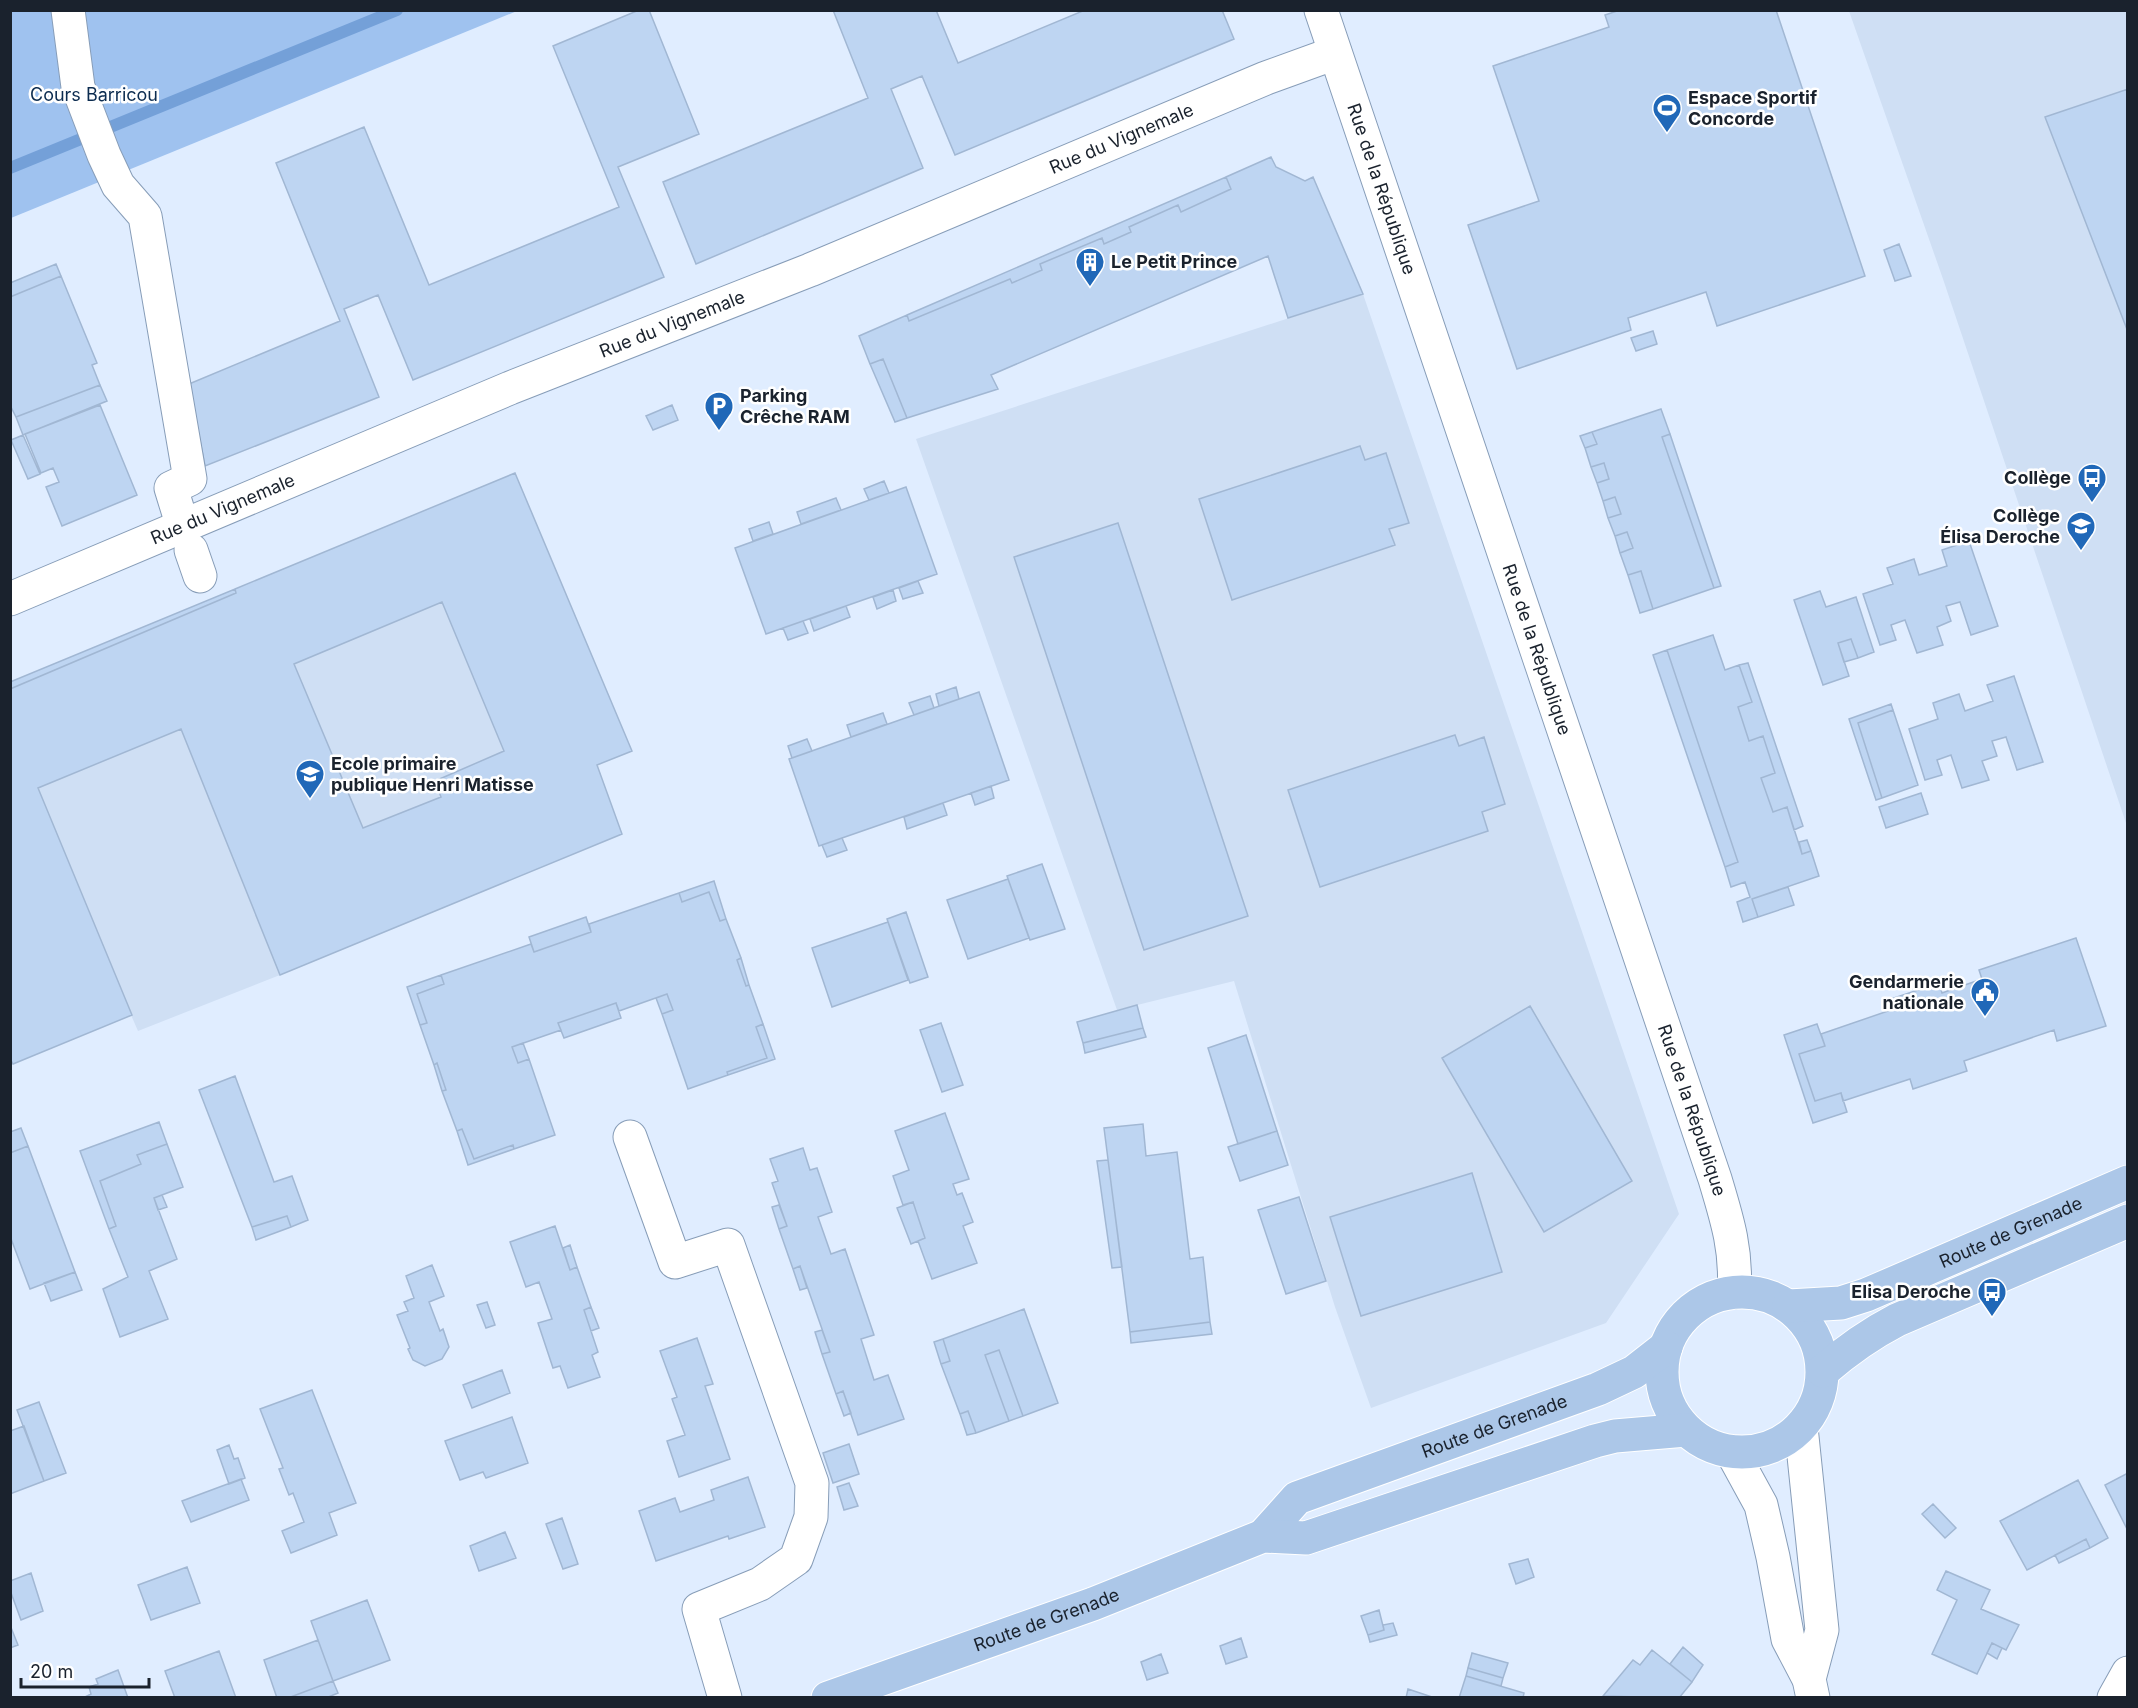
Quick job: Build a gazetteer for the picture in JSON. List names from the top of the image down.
{
  "streets": {
    "main road": ["Route de Grenade"],
    "street": ["Rue du Vignemale", "Rue de la République"]
  },
  "crossings": [
    ["Rue du Vignemale", "Rue de la République"],
    ["Rue de la République", "Route de Grenade"]
  ],
  "parks": ["Cours Barricou"],
  "places": {
    "sports": ["Espace Sportif Concorde"],
    "building": ["Le Petit Prince"],
    "parking": ["Parking Crêche RAM"],
    "bus stop": ["Collège", "Elisa Deroche"],
    "school or university": ["Collège Élisa Deroche", "Ecole primaire publique Henri Matisse"],
    "public building": ["Gendarmerie nationale"]
  },
  "scale_bar": "20 m"
}
